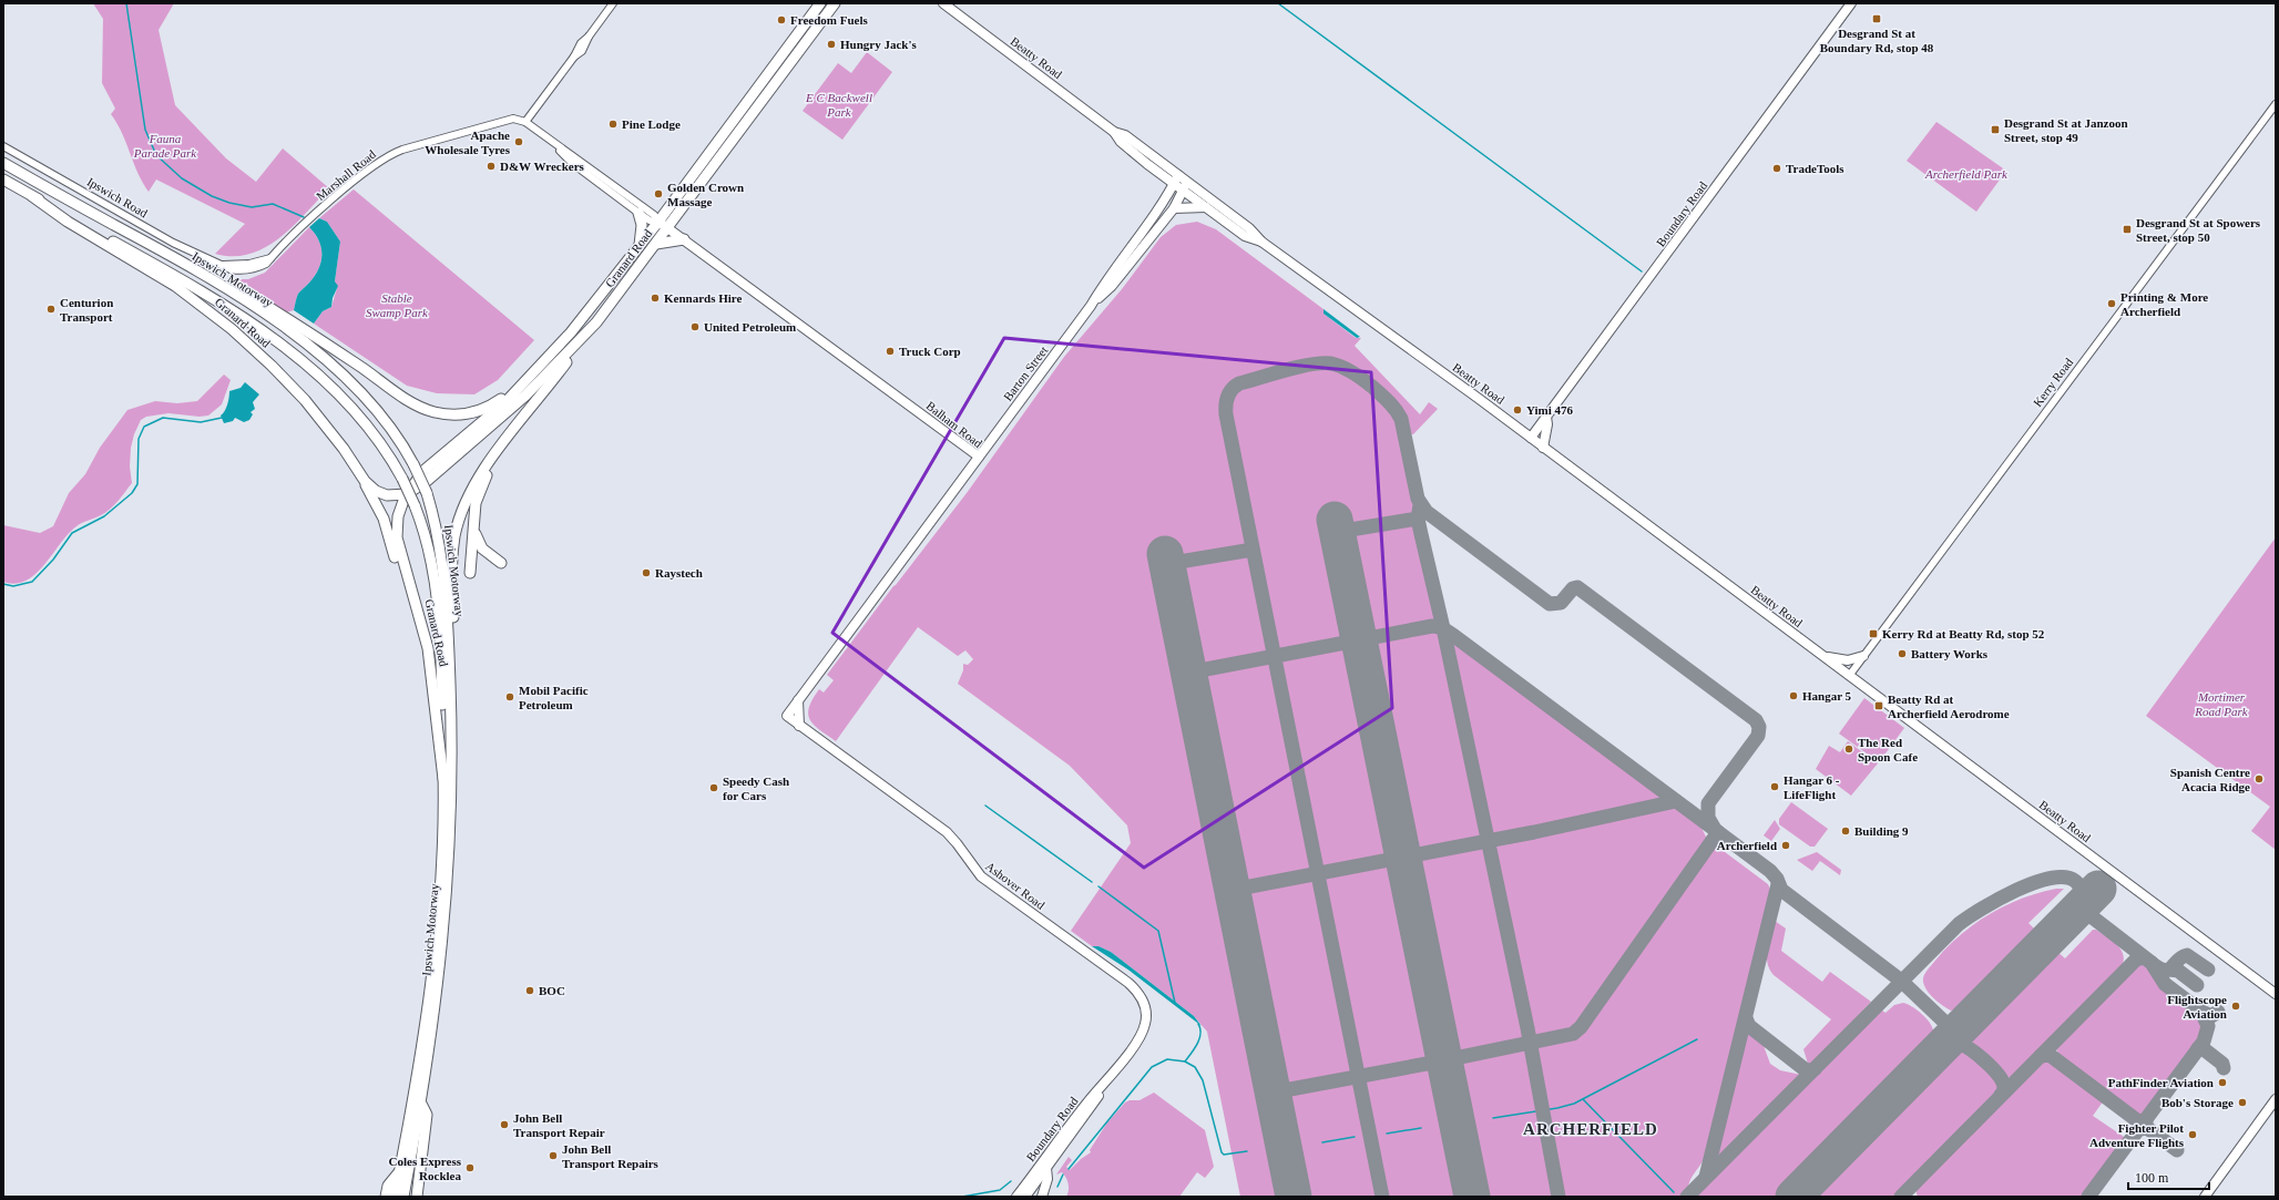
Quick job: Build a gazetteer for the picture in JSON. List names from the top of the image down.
{
  "streets": {
    "highway": ["Granard Road", "Ipswich Motorway"],
    "main road": [
      "Beatty Road",
      "Boundary Road",
      "Barton Street",
      "Balham Road",
      "Ashover Road"
    ],
    "street": ["Marshall Road", "Ipswich Road", "Kerry Road"]
  },
  "crossings": [
    ["Beatty Road", "Boundary Road"],
    ["Beatty Road", "Barton Street"],
    ["Beatty Road", "Kerry Road"],
    ["Marshall Road", "Ipswich Road"],
    ["Marshall Road", "Balham Road"],
    ["Boundary Road", "Ashover Road"],
    ["Granard Road", "Ipswich Motorway"],
    ["Granard Road", "Balham Road"],
    ["Barton Street", "Balham Road"],
    ["Balham Road", "Ashover Road"]
  ],
  "districts": ["ARCHERFIELD"],
  "parks": [
    "E C Backwell Park",
    "Fauna Parade Park",
    "Archerfield Park",
    "Stable Swamp Park",
    "Mortimer Road Park"
  ],
  "places": {
    "transit": [
      "Desgrand St at Boundary Rd, stop 48",
      "Desgrand St at Janzoon Street, stop 49",
      "Desgrand St at Spowers Street, stop 50",
      "Kerry Rd at Beatty Rd, stop 52",
      "Beatty Rd at Archerfield Aerodrome"
    ],
    "other": [
      "Freedom Fuels",
      "Hungry Jack's",
      "Pine Lodge",
      "Apache Wholesale Tyres",
      "D&W Wreckers",
      "TradeTools",
      "Golden Crown Massage",
      "Kennards Hire",
      "Printing & More Archerfield",
      "Centurion Transport",
      "United Petroleum",
      "Truck Corp",
      "Yimi 476",
      "Raystech",
      "Battery Works",
      "Hangar 5",
      "Mobil Pacific Petroleum",
      "The Red Spoon Cafe",
      "Spanish Centre Acacia Ridge",
      "Hangar 6 - LifeFlight",
      "Speedy Cash for Cars",
      "Building 9",
      "Archerfield",
      "BOC",
      "Flightscope Aviation",
      "PathFinder Aviation",
      "Bob's Storage",
      "John Bell Transport Repair",
      "Fighter Pilot Adventure Flights",
      "John Bell Transport Repairs",
      "Coles Express Rocklea"
    ]
  },
  "scale_bar": "100 m"
}
